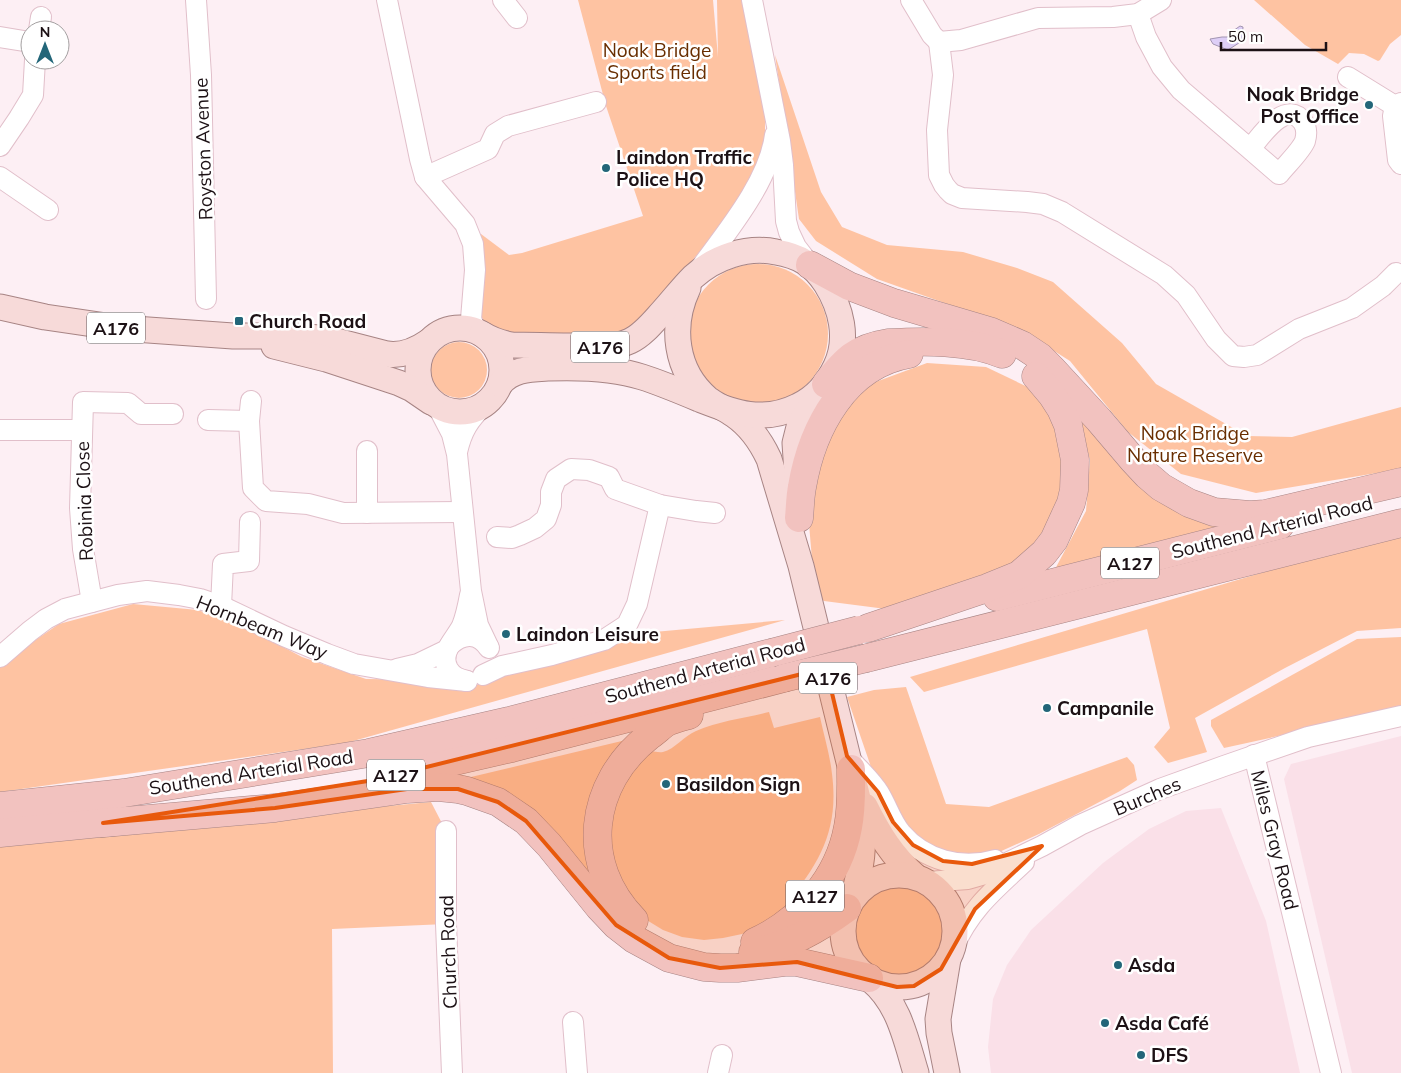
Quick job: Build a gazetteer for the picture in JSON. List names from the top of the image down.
{
  "streets": {
    "highway": ["Southend Arterial Road", "A127"],
    "main road": ["A176"],
    "street": [
      "Royston Avenue",
      "Robinia Close",
      "Hornbeam Way",
      "Burches",
      "Miles Gray Road",
      "Church Road"
    ]
  },
  "crossings": [
    ["A176", "A127"],
    ["A176", "Burches"],
    ["Robinia Close", "Hornbeam Way"],
    ["Southend Arterial Road", "A127"],
    ["A127", "Burches"],
    ["Burches", "Miles Gray Road"]
  ],
  "parks": ["Noak Bridge Sports field", "Noak Bridge Nature Reserve"],
  "places": {
    "other": [
      "Noak Bridge Post Office",
      "Laindon Traffic Police HQ",
      "Laindon Leisure",
      "Campanile",
      "Basildon Sign",
      "Asda",
      "Asda Café",
      "DFS"
    ],
    "transit": ["Church Road"]
  },
  "scale_bar": "50 m",
  "north": "top"
}
